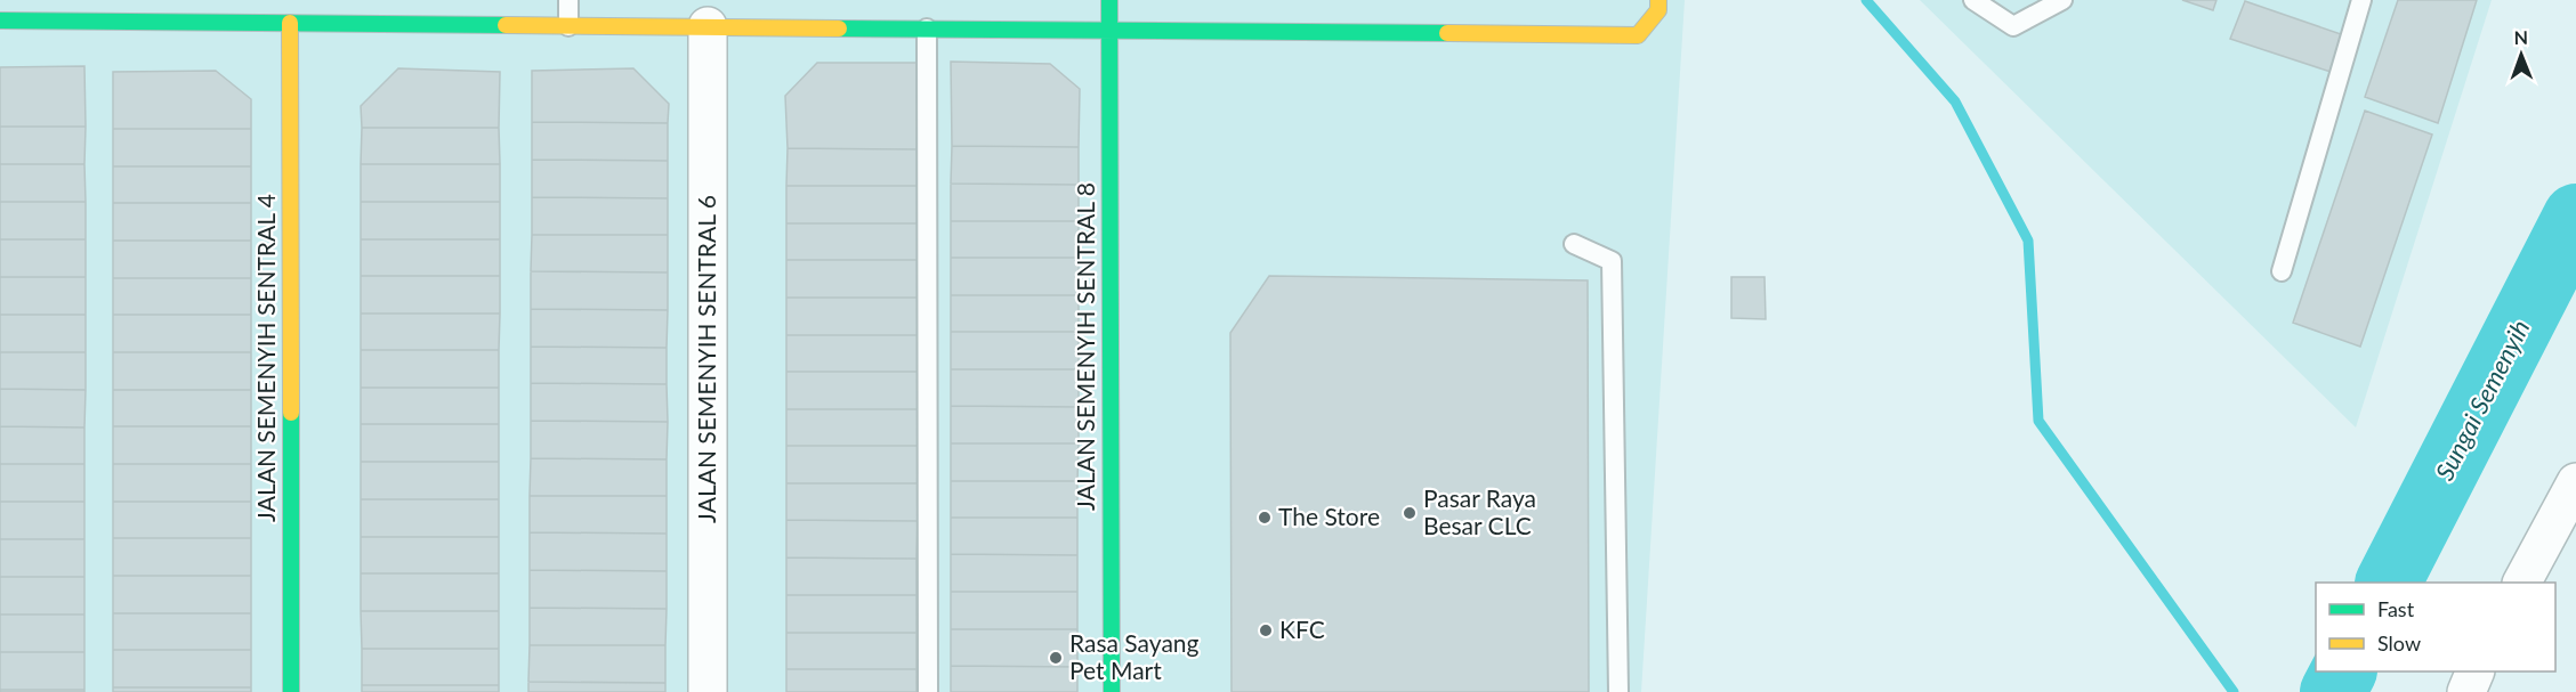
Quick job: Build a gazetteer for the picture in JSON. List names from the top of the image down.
{
  "streets": {
    "street": ["JALAN SEMENYIH SENTRAL 8", "JALAN SEMENYIH SENTRAL 4", "JALAN SEMENYIH SENTRAL 6"]
  },
  "water": ["Sungai Semenyih"],
  "places": [
    "Pasar Raya Besar CLC",
    "The Store",
    "KFC",
    "Rasa Sayang Pet Mart"
  ],
  "legend": ["Fast", "Slow"],
  "north": "top"
}
